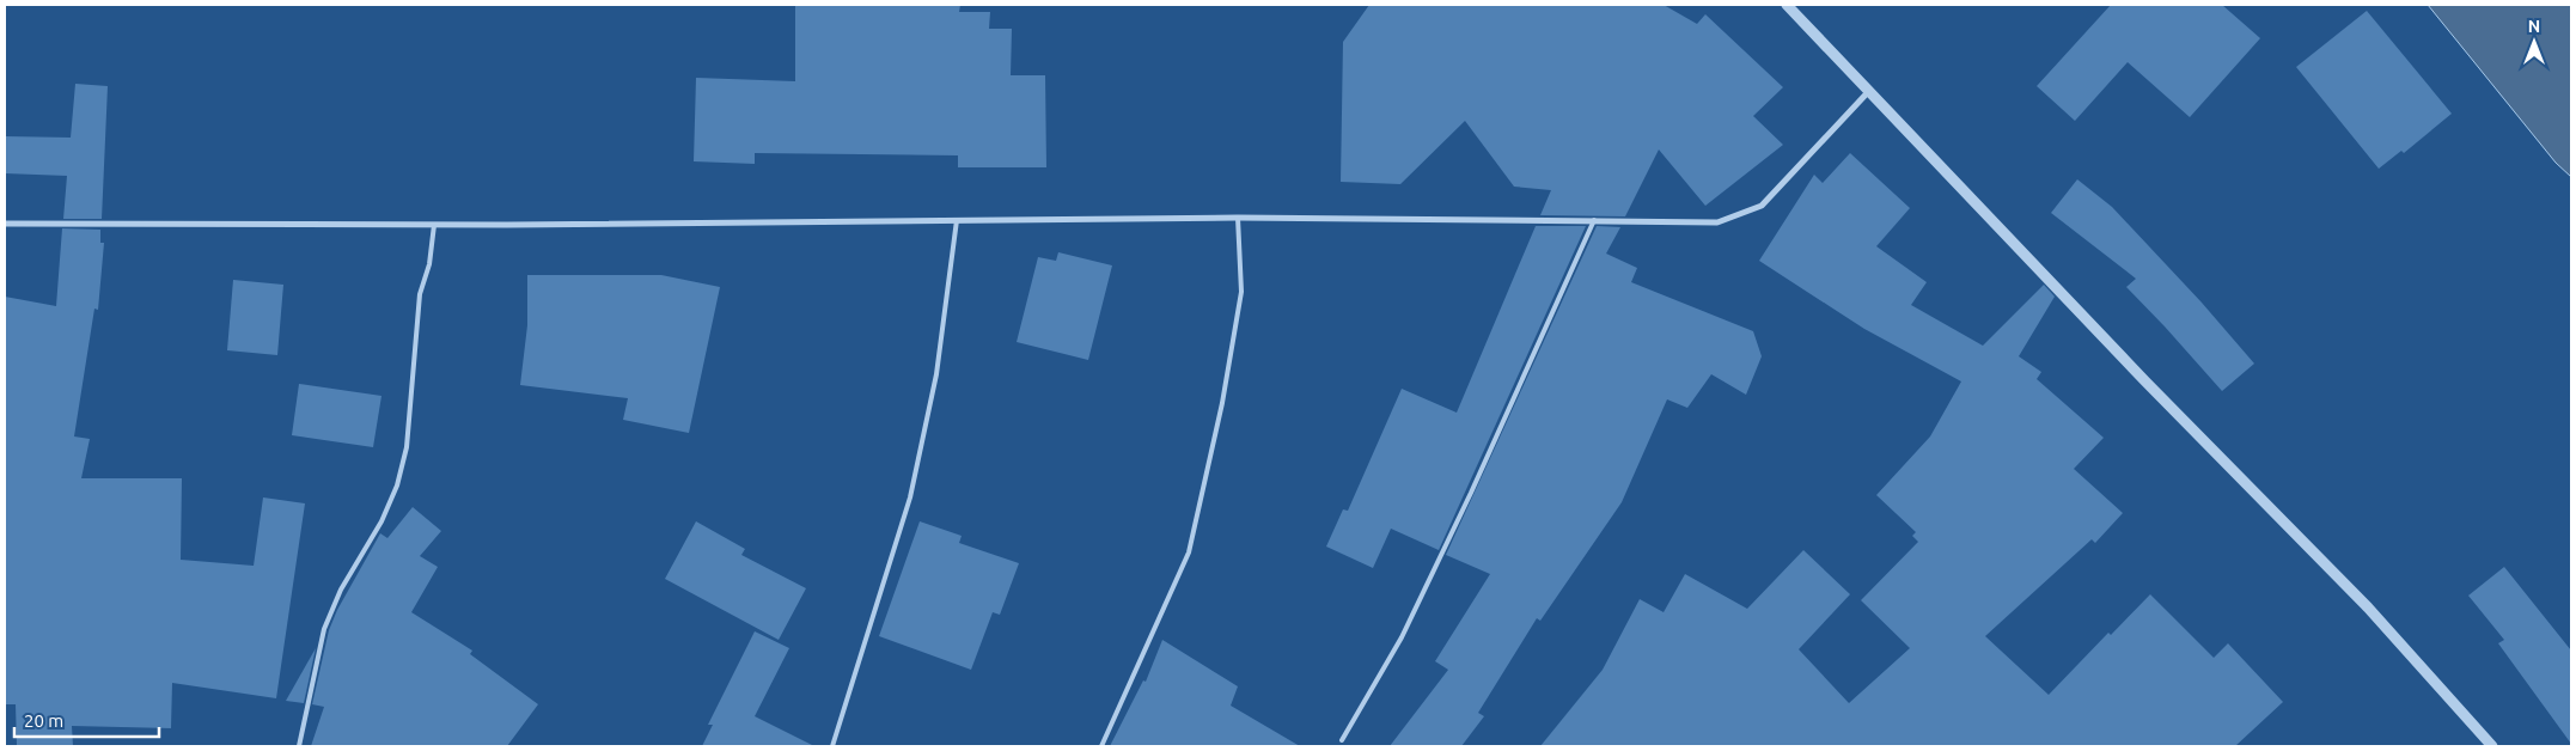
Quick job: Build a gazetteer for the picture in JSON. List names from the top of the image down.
{
  "scale_bar": "20 m",
  "north": "top"
}
